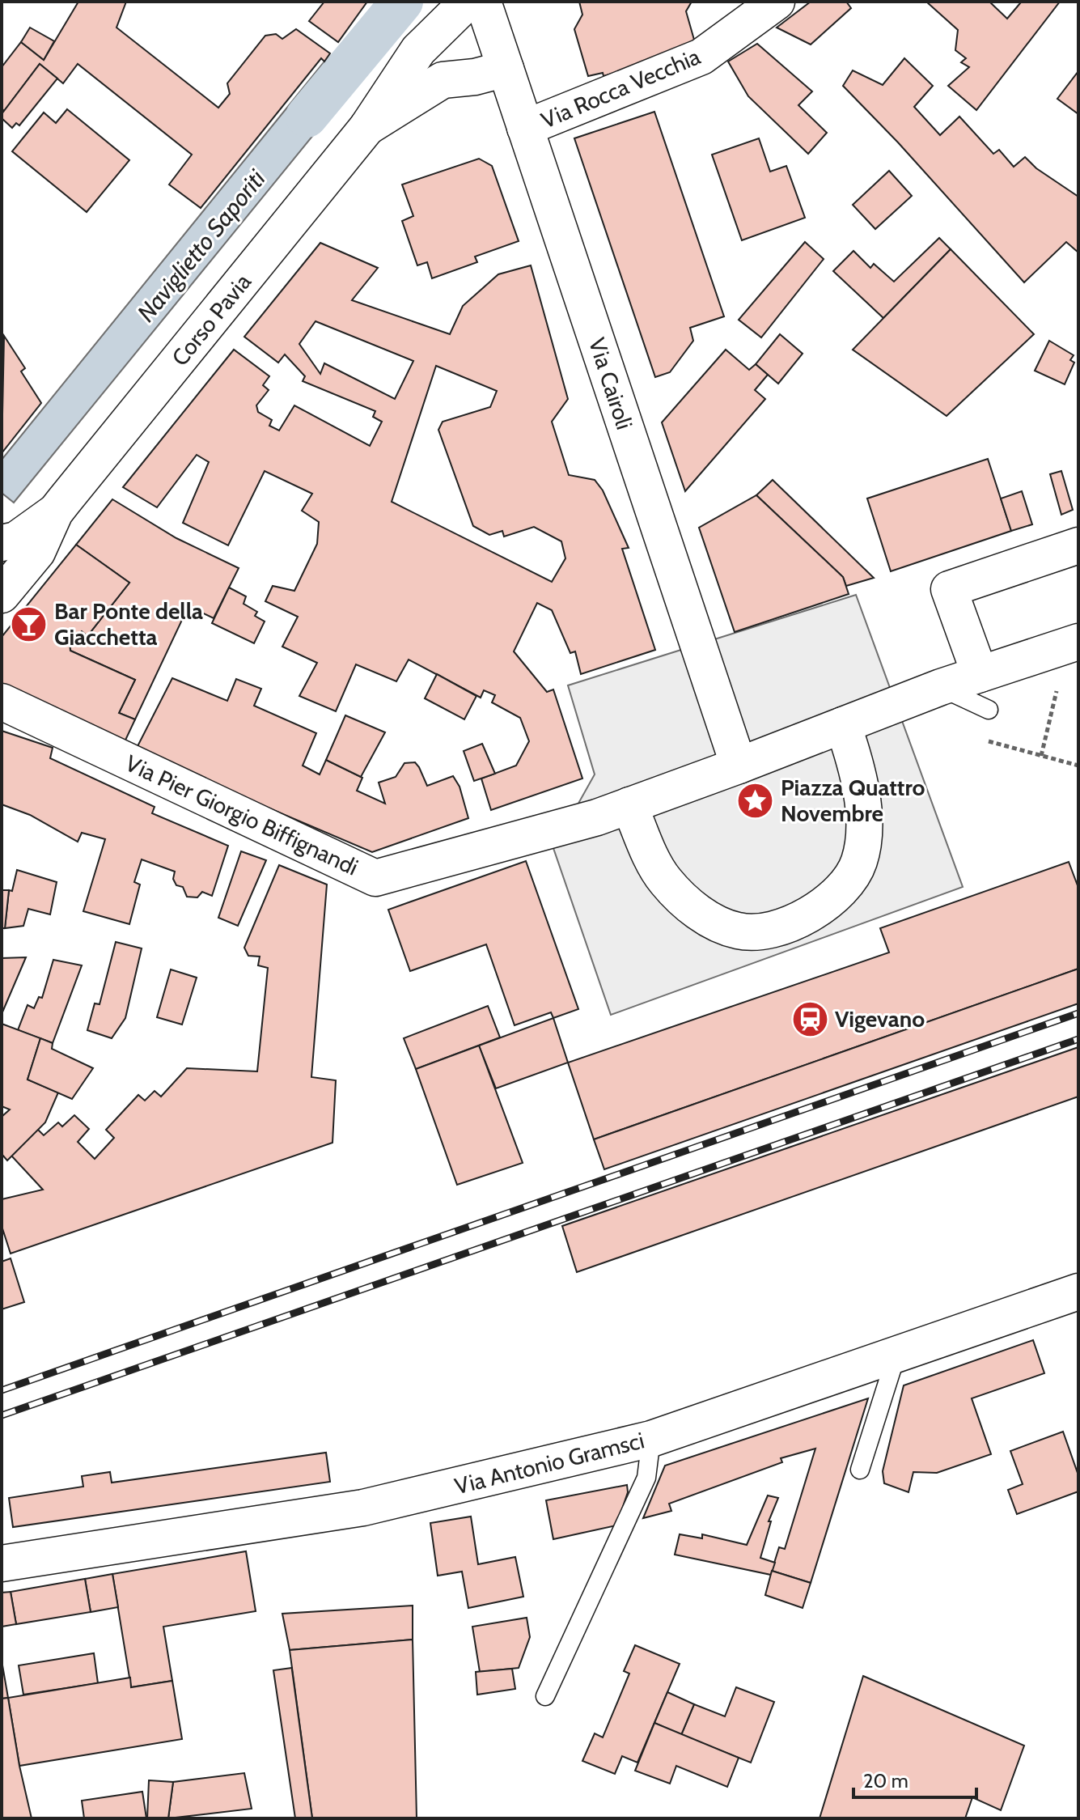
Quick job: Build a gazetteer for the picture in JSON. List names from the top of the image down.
{
  "streets": {
    "street": [
      "Via Rocca Vecchia",
      "Corso Pavia",
      "Via Cairoli",
      "Via Pier Giorgio Biffignandi",
      "Via Antonio Gramsci"
    ]
  },
  "crossings": [
    ["Via Rocca Vecchia", "Via Cairoli"],
    ["Corso Pavia", "Via Cairoli"],
    ["Via Cairoli", "Via Pier Giorgio Biffignandi"]
  ],
  "water": ["Naviglietto Saporiti"],
  "places": {
    "bar": ["Bar Ponte della Giacchetta"],
    "place": ["Piazza Quattro Novembre"],
    "station": ["Vigevano"]
  },
  "scale_bar": "20 m"
}
